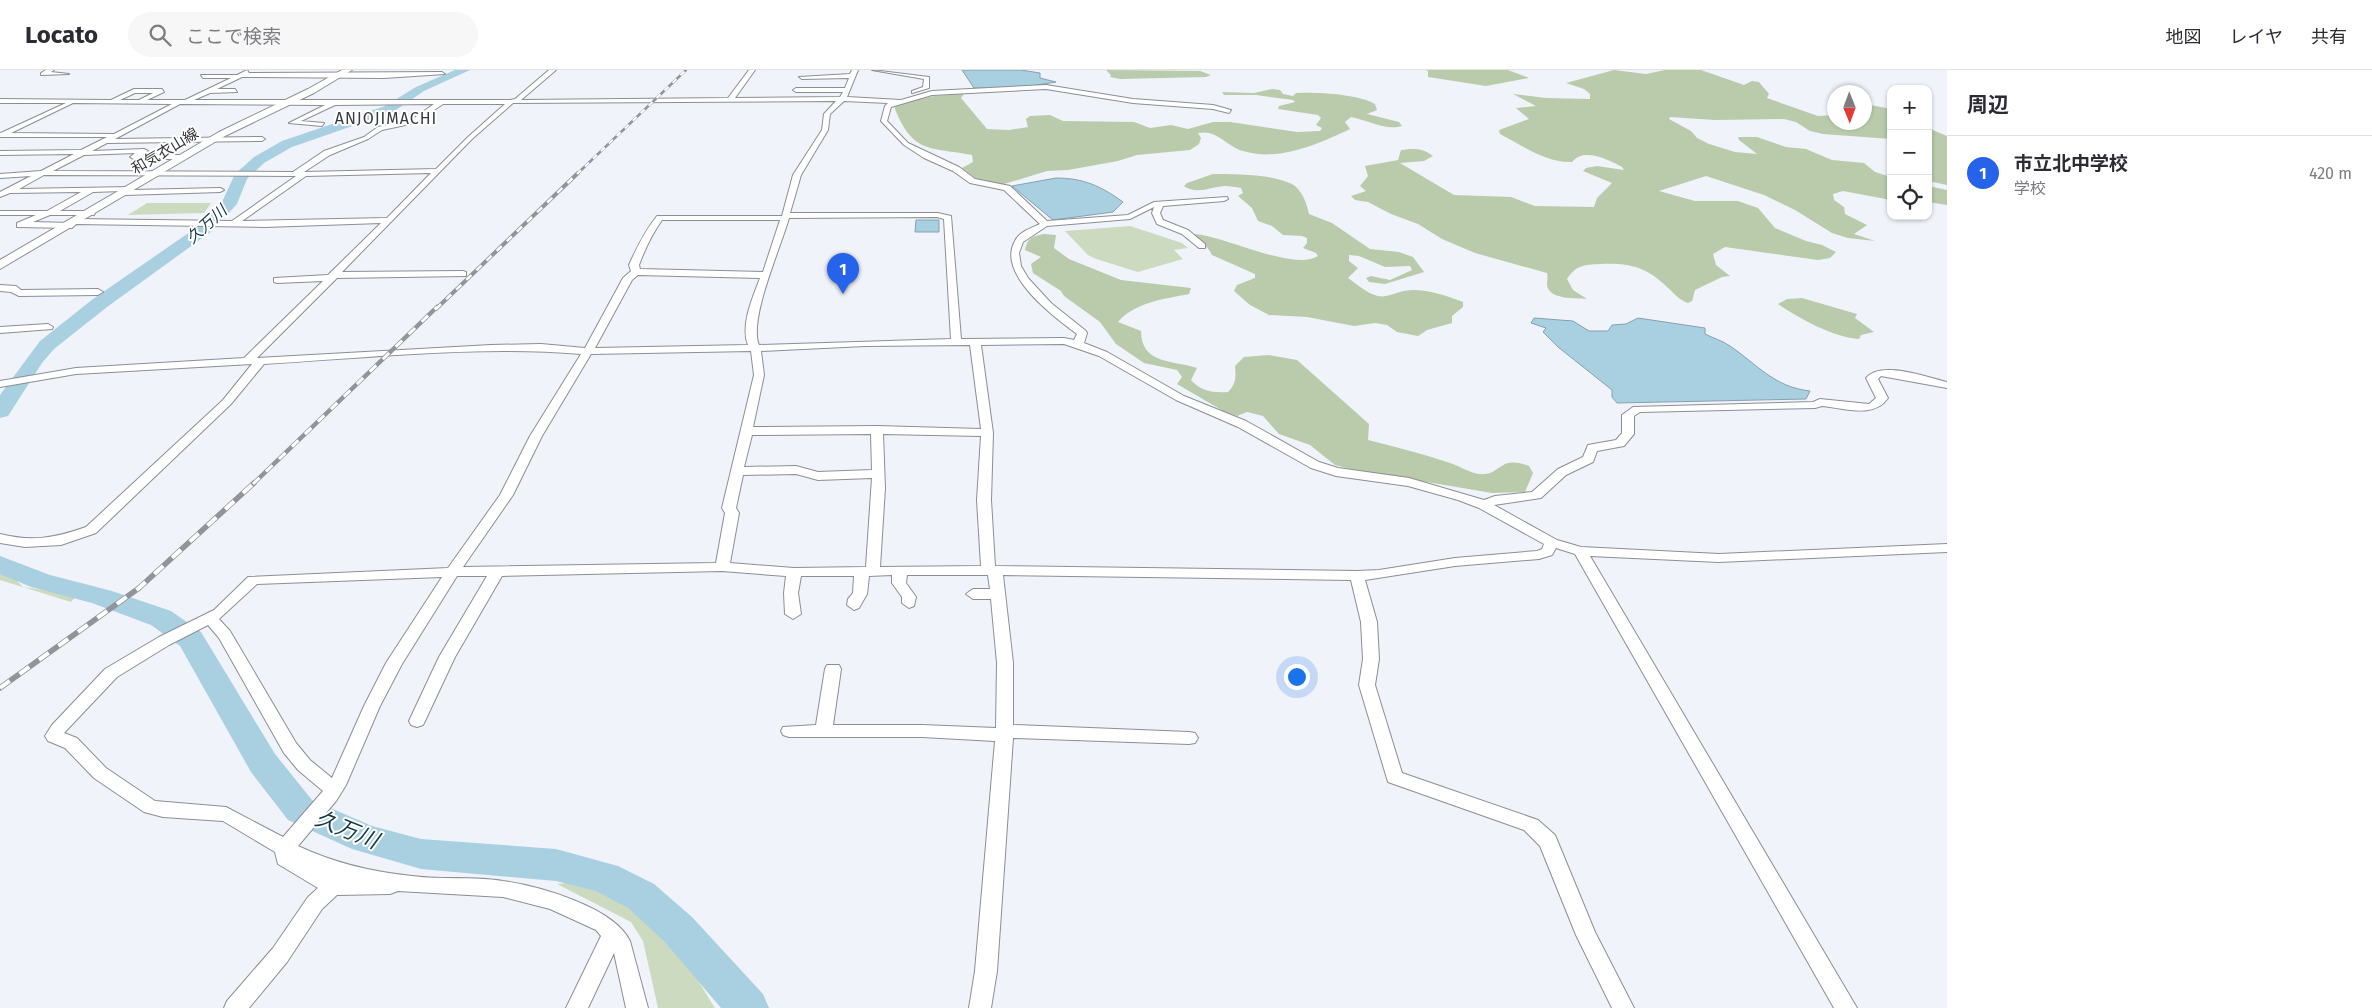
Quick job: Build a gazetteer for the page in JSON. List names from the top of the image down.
{
  "streets": {
    "main road": ["和気衣山線"]
  },
  "districts": ["ANJOJIMACHI"],
  "water": ["久万川"],
  "north": "bottom",
  "page": {
    "header": "Locato",
    "search": "ここで検索",
    "nav": ["地図", "レイヤ", "共有"],
    "heading": "周辺",
    "map_buttons": ["+", "−"],
    "list": [
      {
        "mark": "1",
        "name": "市立北中学校",
        "note": "学校",
        "value": "420 m"
      }
    ],
    "pins": "1"
  }
}
